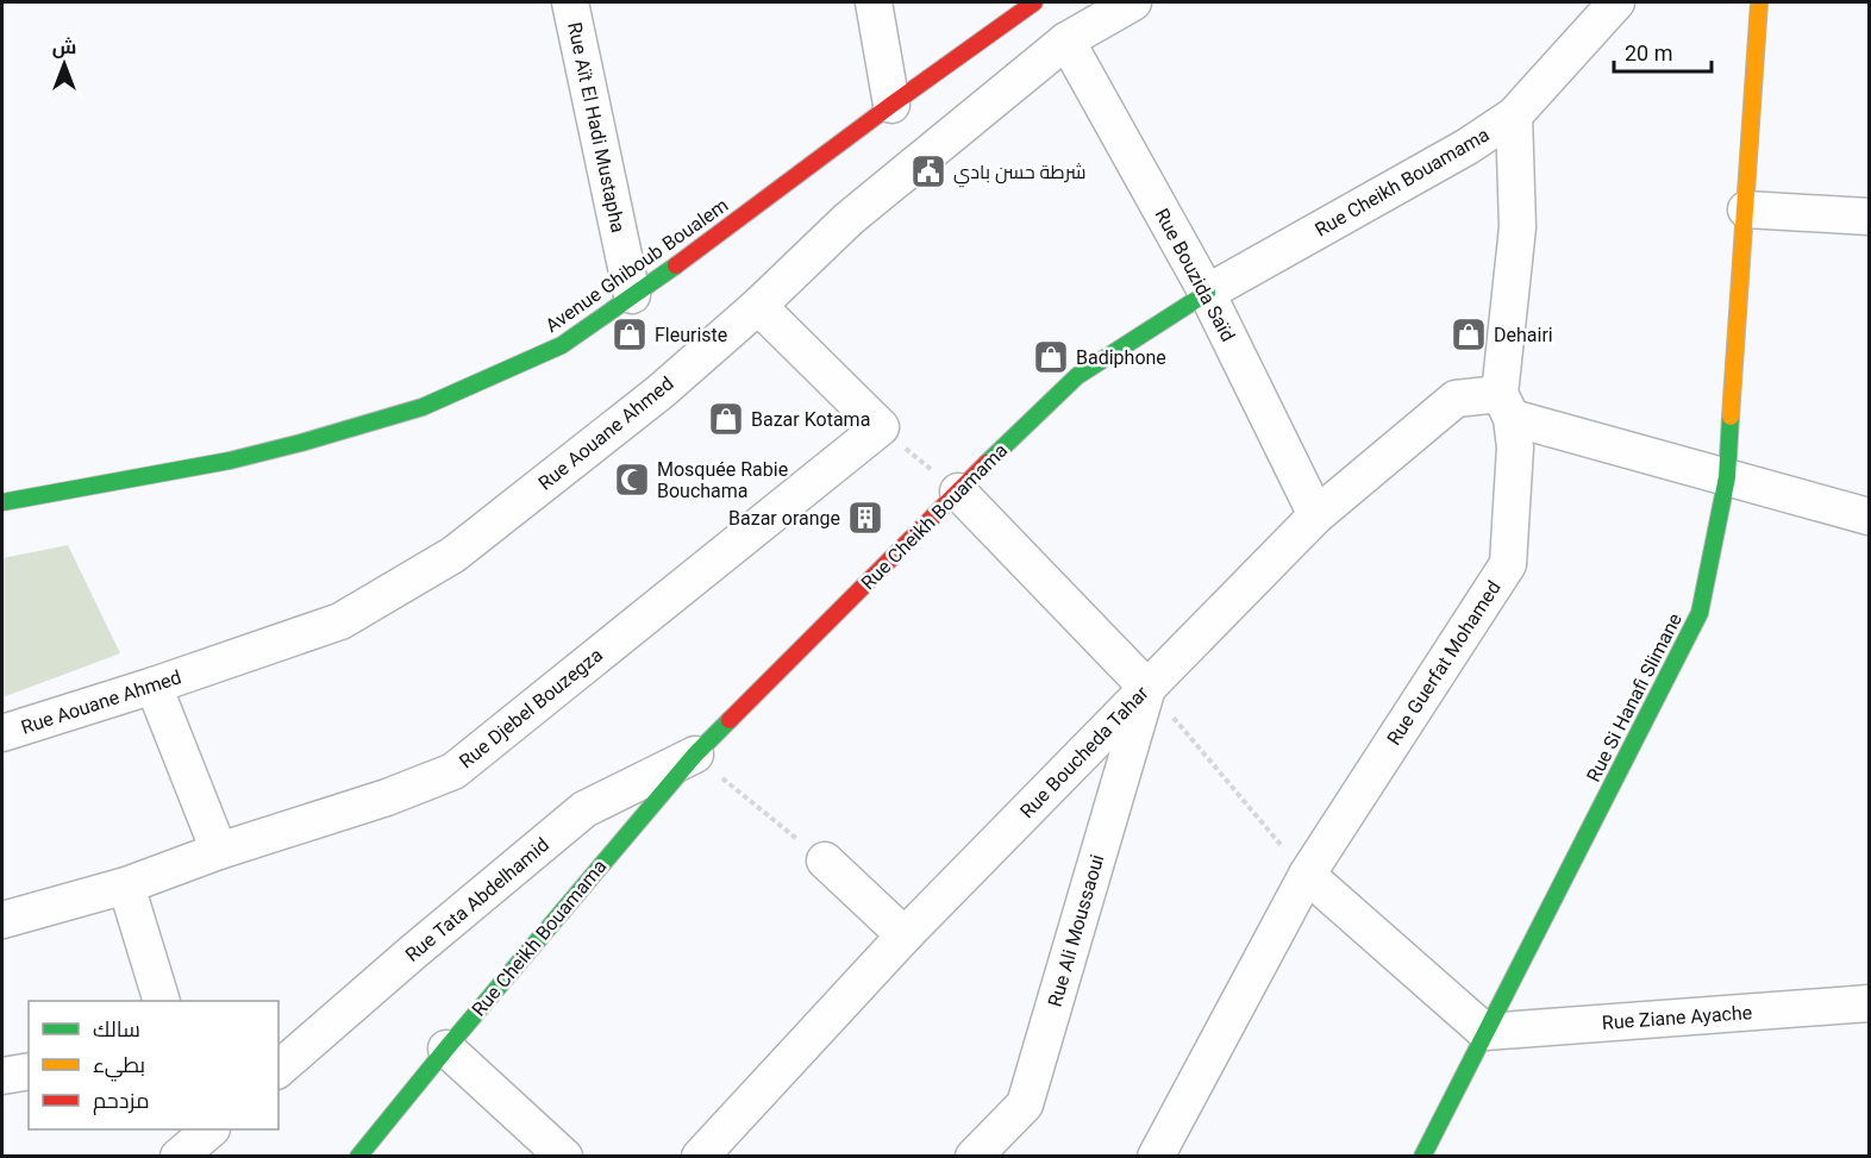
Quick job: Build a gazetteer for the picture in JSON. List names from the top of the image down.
{
  "streets": {
    "street": [
      "Rue Aït El Hadi Mustapha",
      "Rue Cheikh Bouamama",
      "Avenue Ghiboub Boualem",
      "Rue Bouzida Saïd",
      "Rue Aouane Ahmed",
      "Rue Guerfat Mohamed",
      "Rue Si Hanafi Slimane",
      "Rue Djebel Bouzegza",
      "Rue Boucheda Tahar",
      "Rue Tata Abdelhamid",
      "Rue Ali Moussaoui",
      "Rue Ziane Ayache"
    ]
  },
  "crossings": [
    ["Rue Aït El Hadi Mustapha", "Avenue Ghiboub Boualem"],
    ["Rue Cheikh Bouamama", "Rue Bouzida Saïd"],
    ["Rue Cheikh Bouamama", "Rue Guerfat Mohamed"],
    ["Rue Cheikh Bouamama", "Rue Tata Abdelhamid"],
    ["Rue Bouzida Saïd", "Rue Aouane Ahmed"],
    ["Rue Bouzida Saïd", "Rue Boucheda Tahar"],
    ["Rue Guerfat Mohamed", "Rue Boucheda Tahar"],
    ["Rue Si Hanafi Slimane", "Rue Ziane Ayache"],
    ["Rue Boucheda Tahar", "Rue Ali Moussaoui"]
  ],
  "places": {
    "public building": ["شرطة حسن بادي"],
    "shop": [
      "Fleuriste",
      "Dehairi",
      "Badiphone",
      "Bazar Kotama"
    ],
    "mosque": ["Mosquée Rabie Bouchama"],
    "building": ["Bazar orange"]
  },
  "legend": ["سالك", "بطيء", "مزدحم"],
  "scale_bar": "20 m",
  "north": "top"
}
